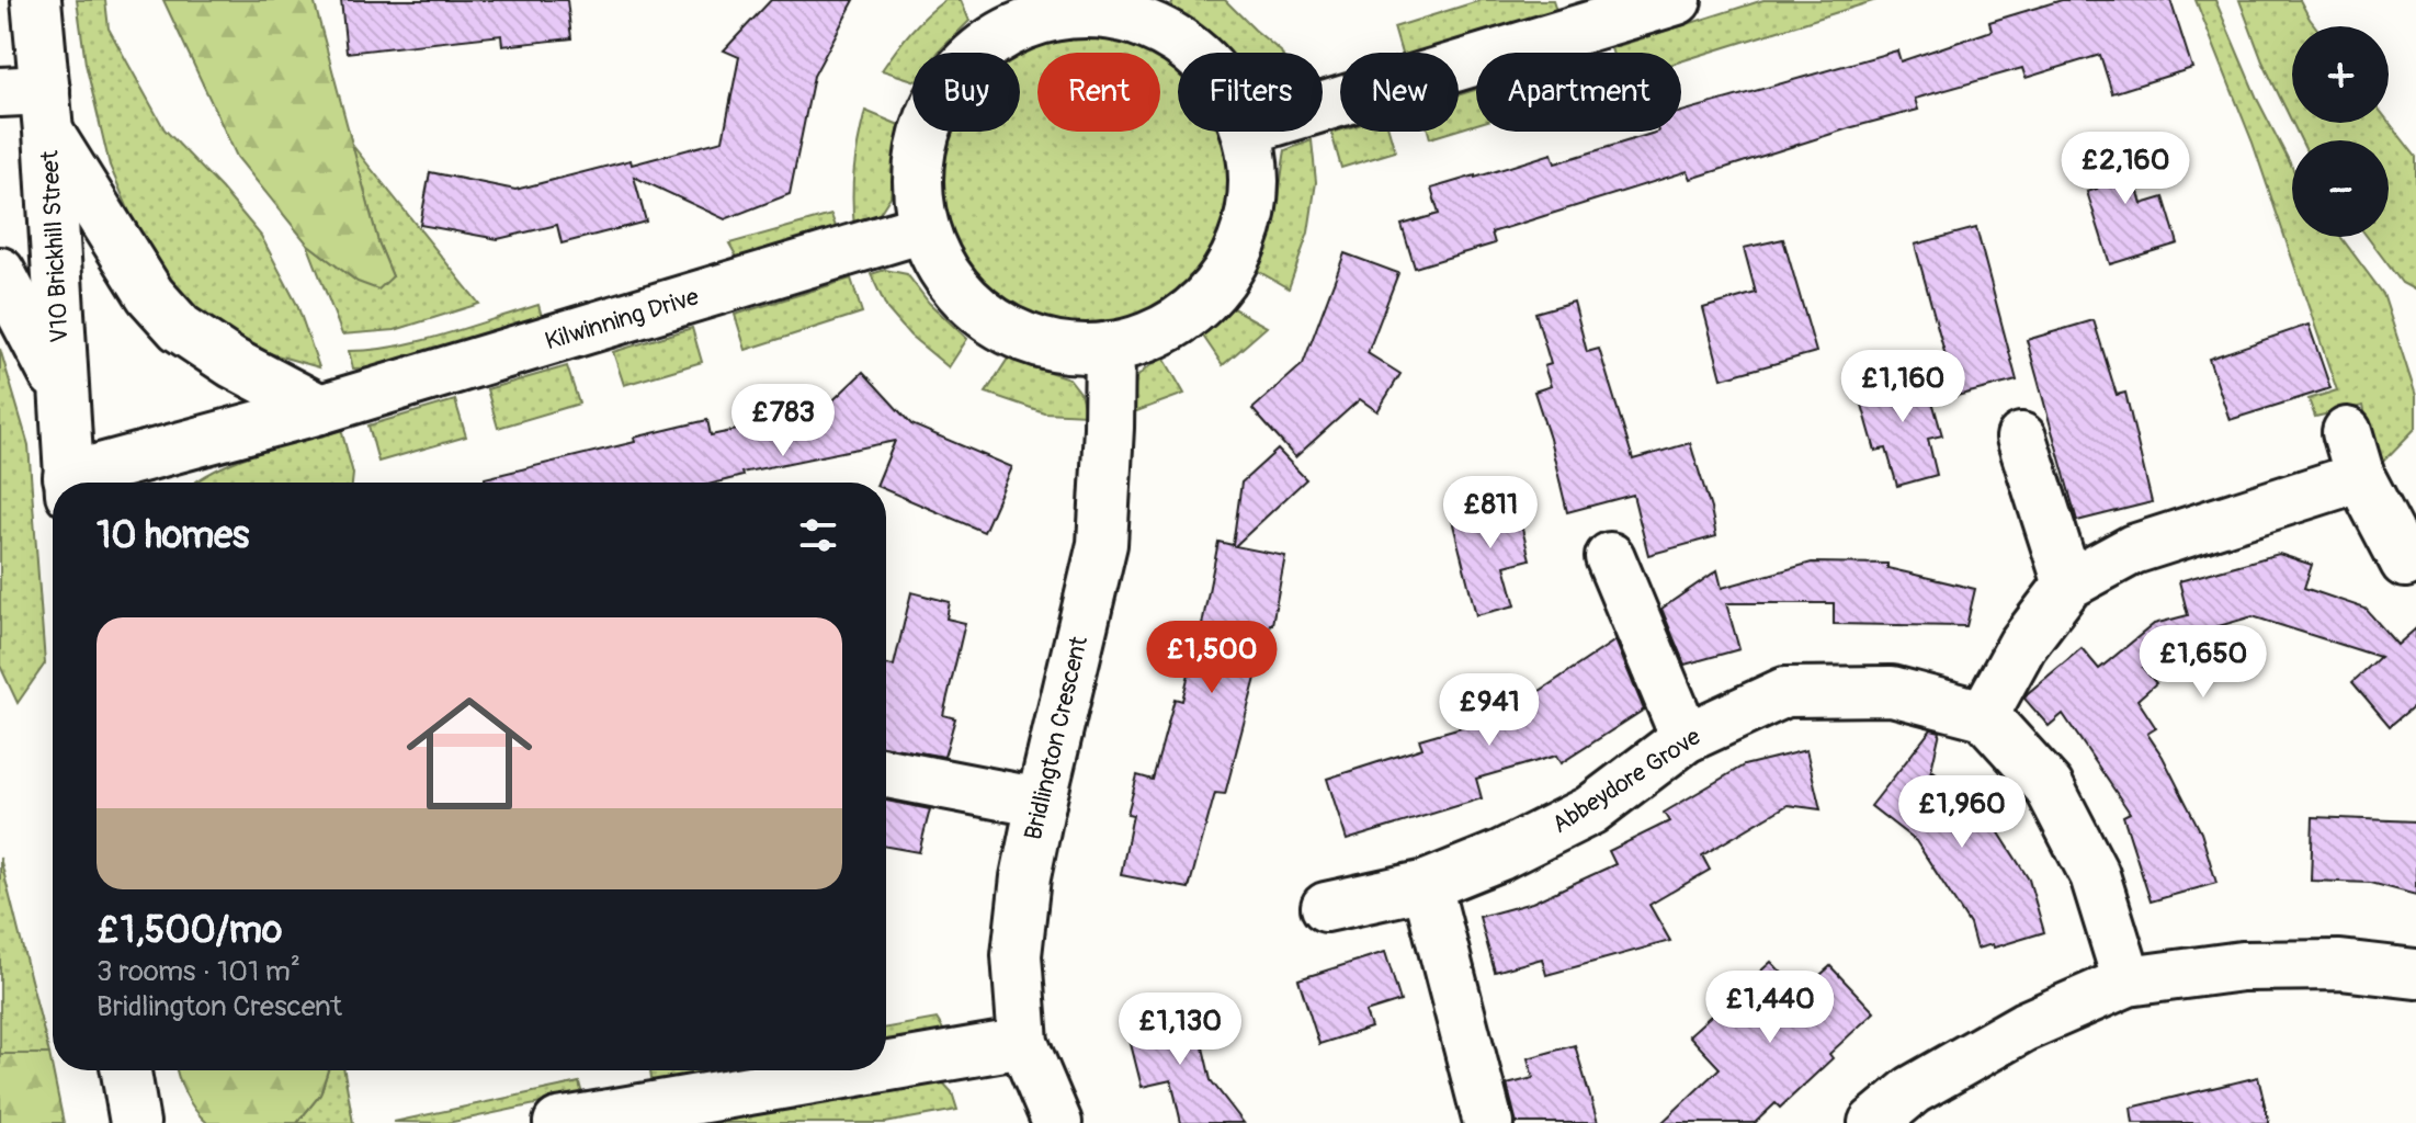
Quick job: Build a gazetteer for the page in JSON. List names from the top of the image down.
{
  "streets": {
    "street": [
      "V10 Brickhill Street",
      "Kilwinning Drive",
      "Bridlington Crescent",
      "Abbeydore Grove"
    ]
  },
  "page": {
    "map_buttons": ["+", "−"],
    "chip": [
      "Buy",
      "Rent",
      "Filters",
      "New",
      "Apartment"
    ],
    "price": [
      "£2,160",
      "£1,160",
      "£783",
      "£811",
      "£1,500",
      "£1,650",
      "£941",
      "£1,960",
      "£1,440",
      "£1,130"
    ],
    "heading": "10 homes",
    "list": [
      {
        "name": "£1,500/mo",
        "note": "3 rooms · 101 m² · Bridlington Crescent"
      }
    ]
  }
}
